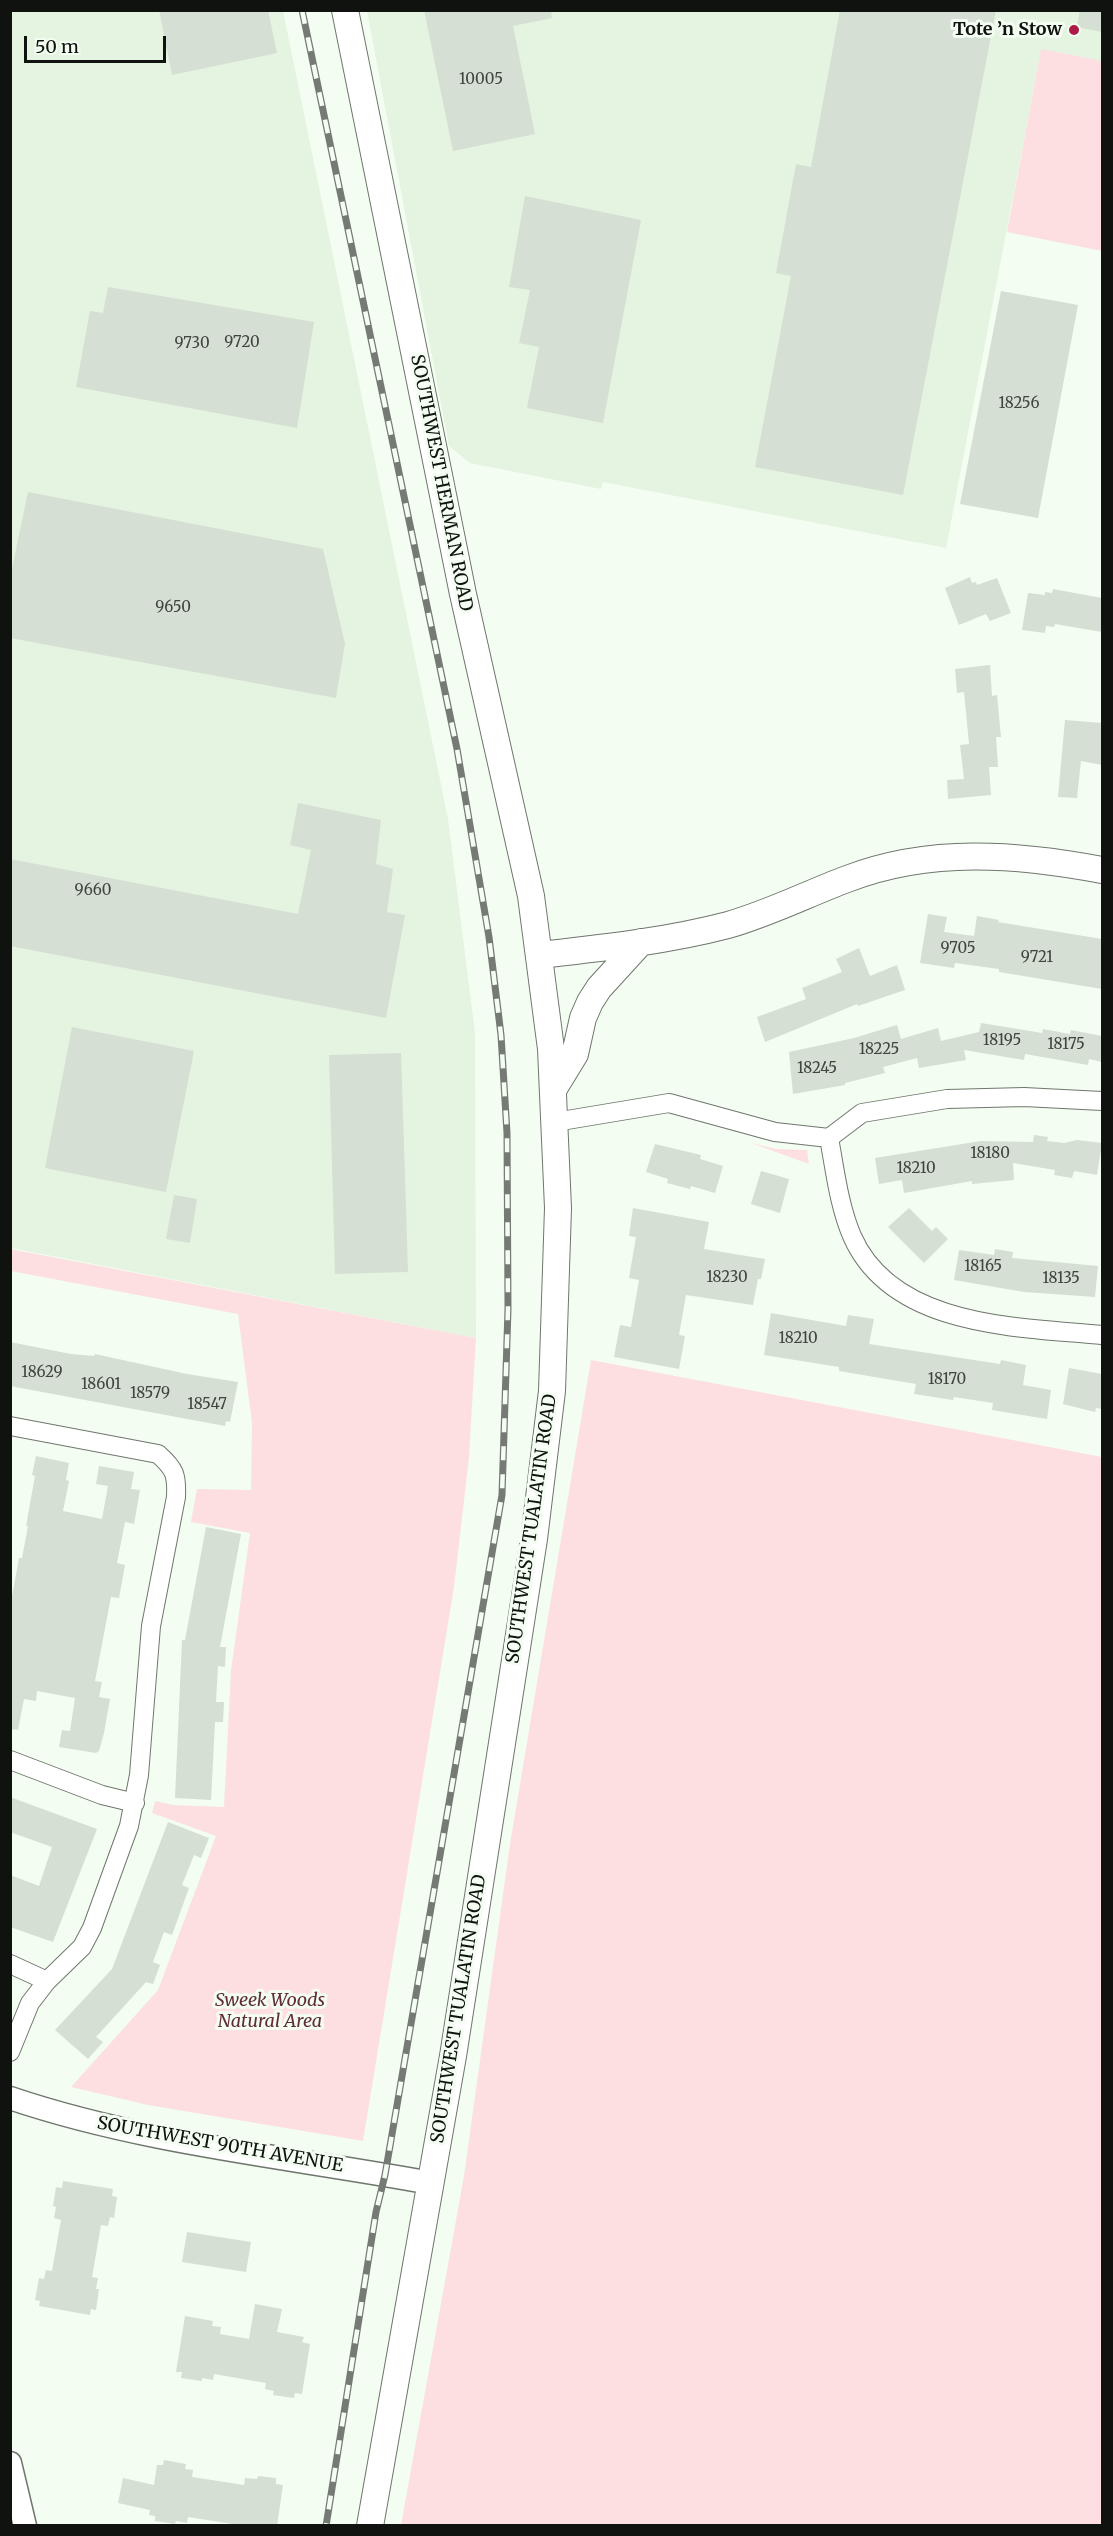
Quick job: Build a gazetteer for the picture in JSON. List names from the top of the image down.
{
  "streets": {
    "main road": ["SOUTHWEST HERMAN ROAD", "SOUTHWEST TUALATIN ROAD"],
    "street": ["SOUTHWEST 90TH AVENUE"]
  },
  "crossings": [
    ["SOUTHWEST HERMAN ROAD", "SOUTHWEST TUALATIN ROAD"],
    ["SOUTHWEST TUALATIN ROAD", "SOUTHWEST 90TH AVENUE"]
  ],
  "parks": ["Sweek Woods Natural Area"],
  "places": ["Tote ’n Stow"],
  "house_numbers": [
    "10005",
    "9720",
    "9730",
    "18256",
    "9650",
    "9660",
    "9705",
    "9721",
    "18195",
    "18175",
    "18225",
    "18245",
    "18180",
    "18210",
    "18165",
    "18230",
    "18135",
    "18210",
    "18629",
    "18170",
    "18601",
    "18579",
    "18547"
  ],
  "scale_bar": "50 m"
}
